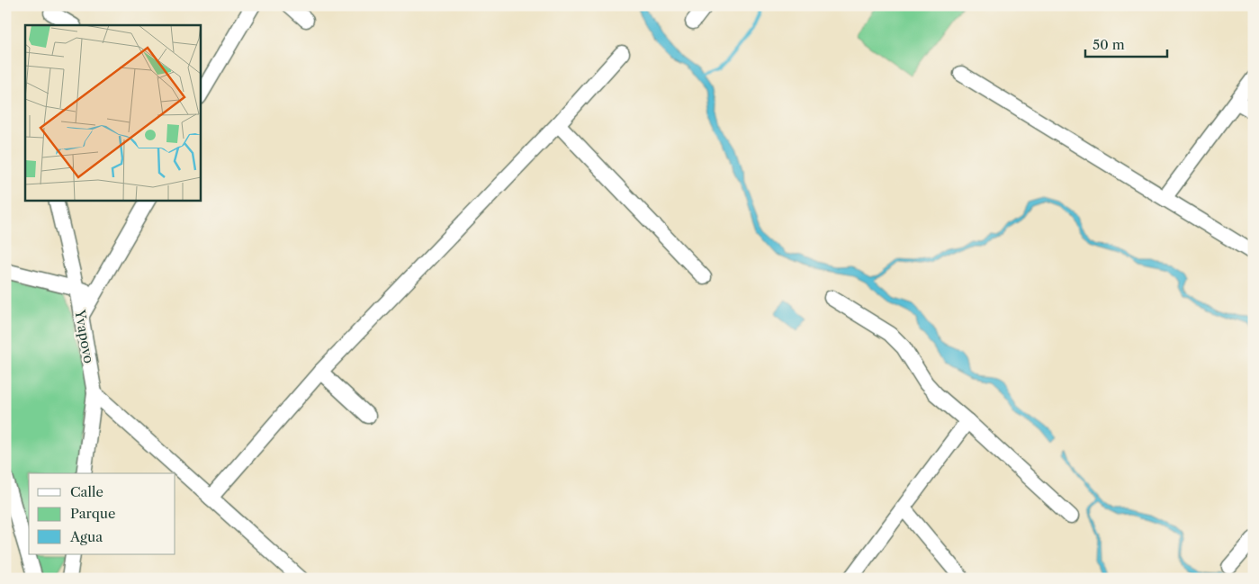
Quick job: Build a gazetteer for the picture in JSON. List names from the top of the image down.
{
  "streets": {
    "street": ["Yvapovo"]
  },
  "legend": ["Calle", "Parque", "Agua"],
  "scale_bar": "50 m"
}
